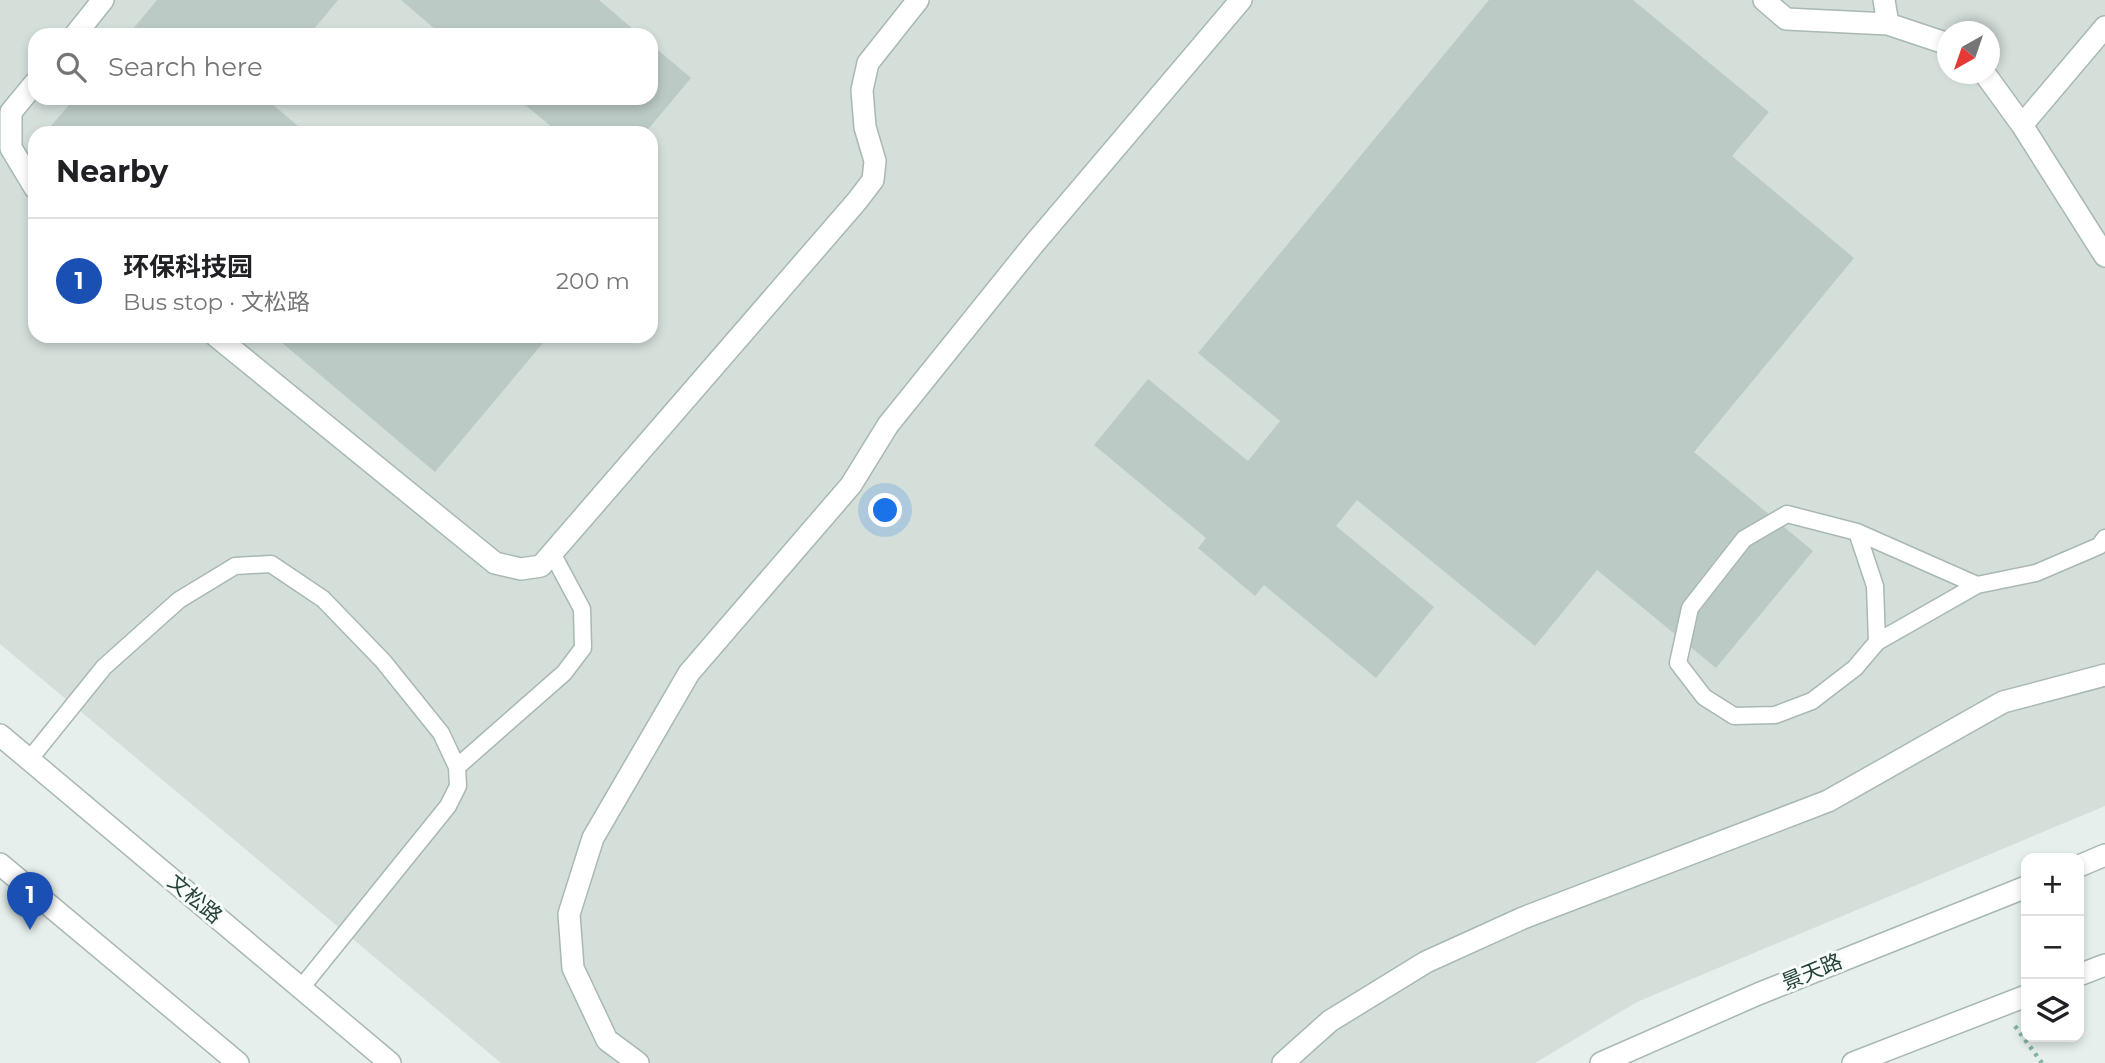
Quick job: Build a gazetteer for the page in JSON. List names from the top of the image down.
{
  "streets": {
    "street": ["文松路", "景天路"]
  },
  "north": "bottom left",
  "page": {
    "search": "Search here",
    "heading": "Nearby",
    "list": [
      {
        "mark": "1",
        "name": "环保科技园",
        "note": "Bus stop · 文松路",
        "value": "200 m"
      }
    ],
    "map_buttons": ["+", "−"],
    "pins": "1"
  }
}
